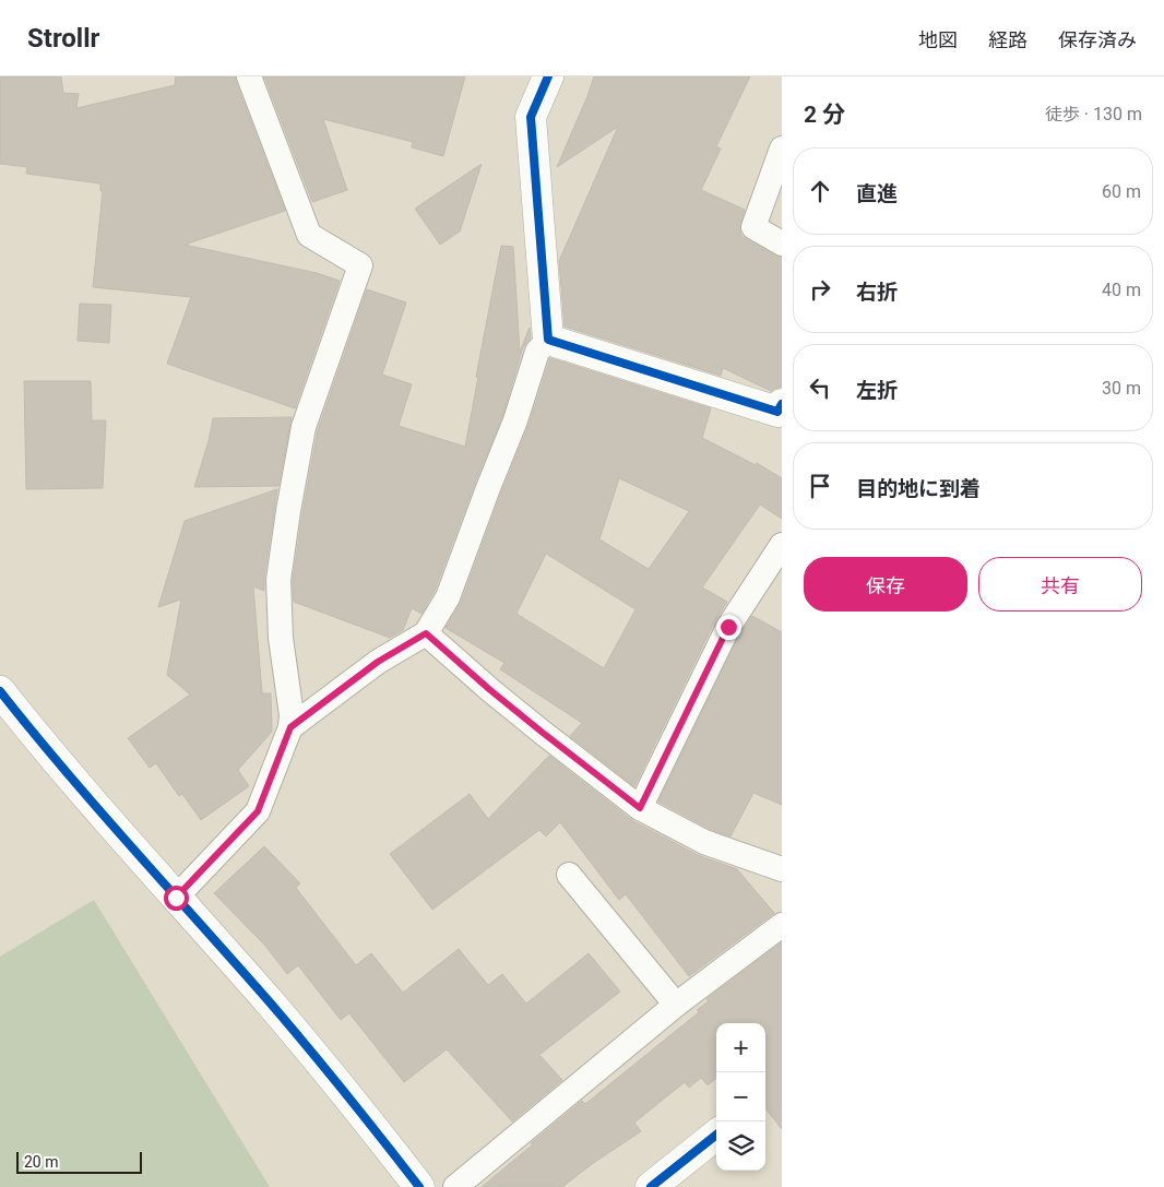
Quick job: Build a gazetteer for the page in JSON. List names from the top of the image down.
{
  "scale_bar": "20 m",
  "page": {
    "header": "Strollr",
    "nav": ["地図", "経路", "保存済み"],
    "heading": ["2 分", "徒歩 · 130 m"],
    "list": [
      ["直進", "60 m"],
      ["右折", "40 m"],
      ["左折", "30 m"],
      "目的地に到着"
    ],
    "buttons": ["保存", "共有"],
    "map_buttons": ["+", "−"],
    "scale": "20 m"
  }
}
